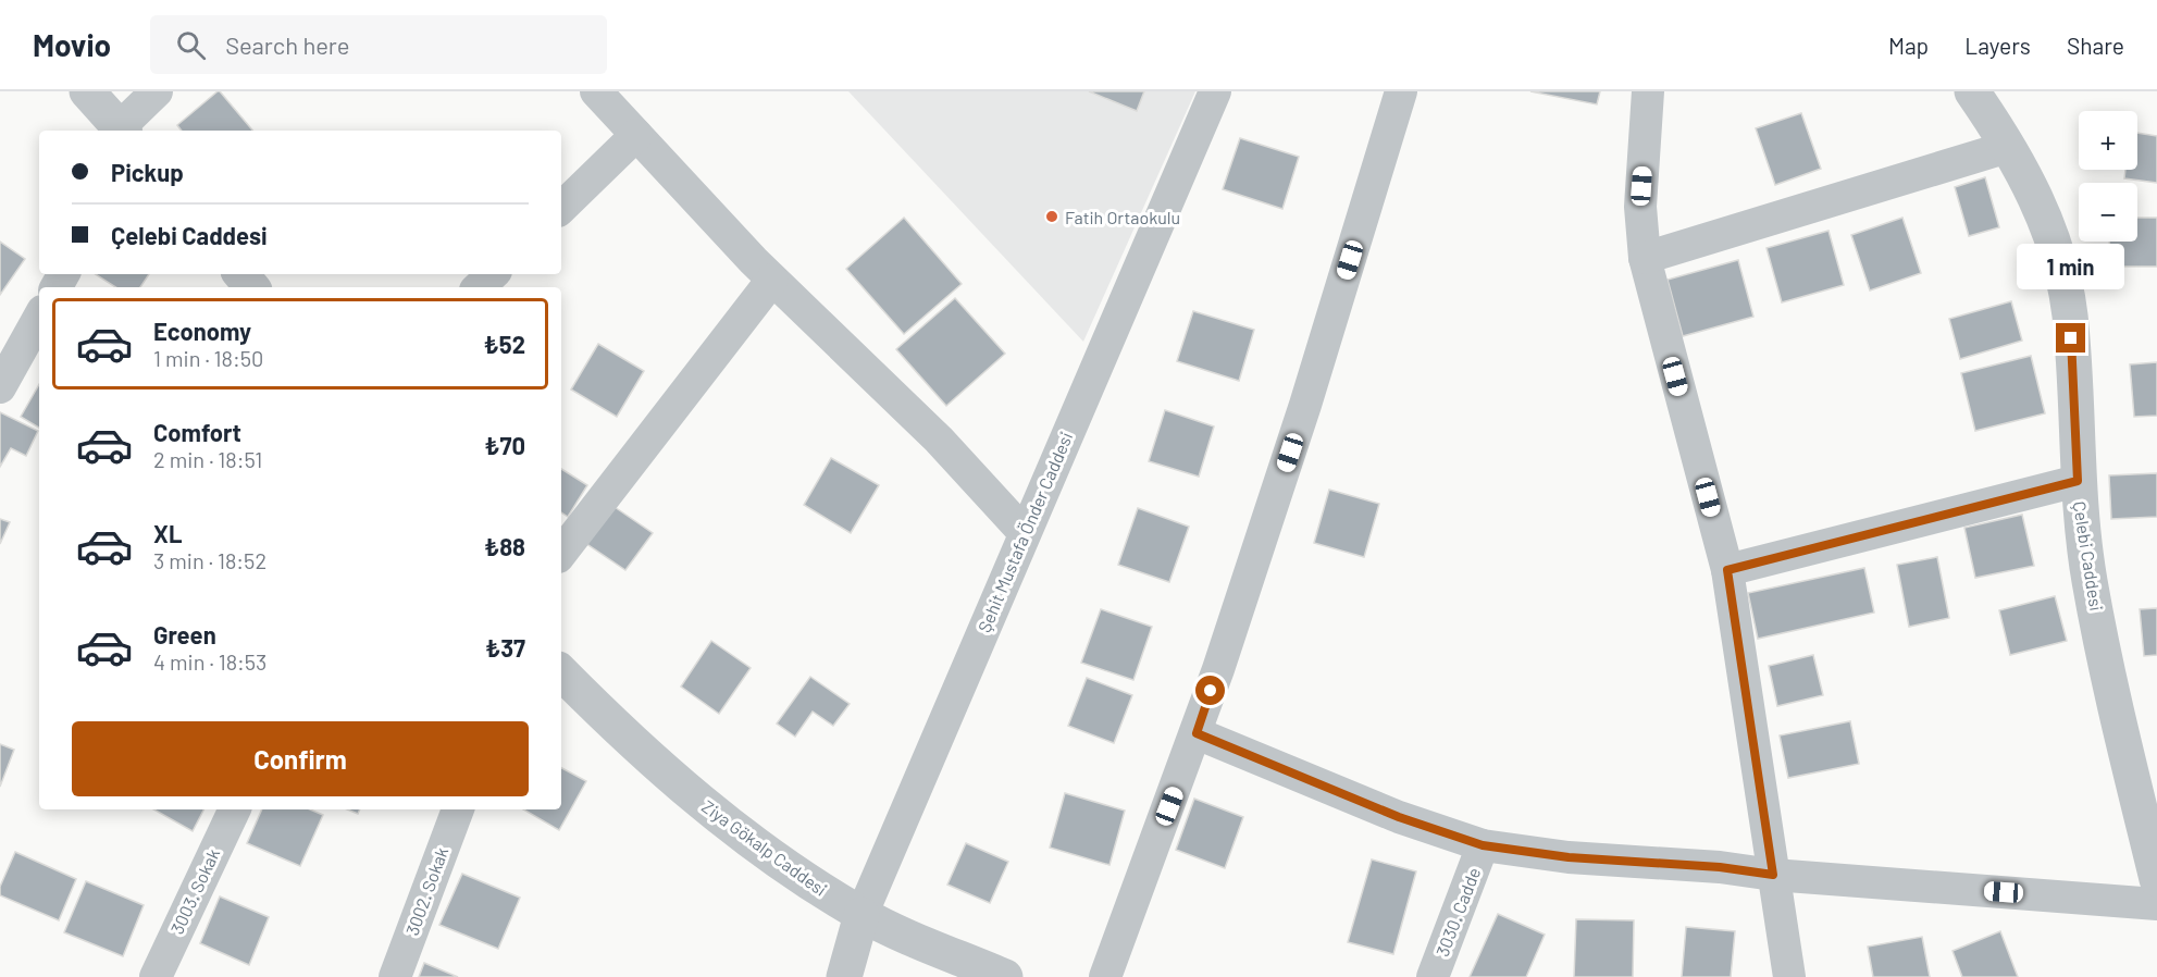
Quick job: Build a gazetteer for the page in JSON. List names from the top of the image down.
{
  "streets": {
    "street": [
      "Şehit Mustafa Önder Caddesi",
      "Çelebi Caddesi",
      "Ziya Gökalp Caddesi",
      "3003. Sokak",
      "3002. Sokak",
      "3030. Cadde"
    ]
  },
  "crossings": [
    ["Şehit Mustafa Önder Caddesi", "Ziya Gökalp Caddesi"]
  ],
  "places": ["Fatih Ortaokulu"],
  "page": {
    "header": "Movio",
    "search": "Search here",
    "nav": ["Map", "Layers", "Share"],
    "map_buttons": ["+", "−"],
    "banner": ["Pickup", "Çelebi Caddesi"],
    "bubble": "1 min",
    "list": [
      {
        "name": "Economy",
        "note": "1 min · 18:50",
        "value": "₺52"
      },
      {
        "name": "Comfort",
        "note": "2 min · 18:51",
        "value": "₺70"
      },
      {
        "name": "XL",
        "note": "3 min · 18:52",
        "value": "₺88"
      },
      {
        "name": "Green",
        "note": "4 min · 18:53",
        "value": "₺37"
      }
    ],
    "buttons": "Confirm"
  }
}
